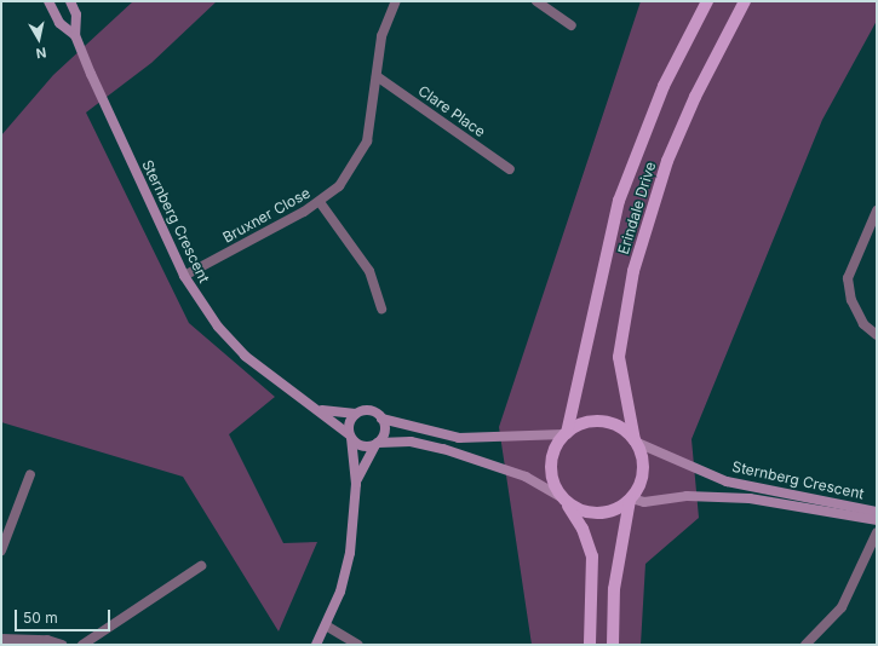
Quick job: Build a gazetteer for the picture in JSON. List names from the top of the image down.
{
  "streets": {
    "main road": ["Erindale Drive"],
    "street": ["Clare Place", "Bruxner Close", "Sternberg Crescent"]
  },
  "crossings": [
    ["Clare Place", "Bruxner Close"],
    ["Erindale Drive", "Sternberg Crescent"],
    ["Bruxner Close", "Sternberg Crescent"]
  ],
  "scale_bar": "50 m",
  "north": "bottom"
}
